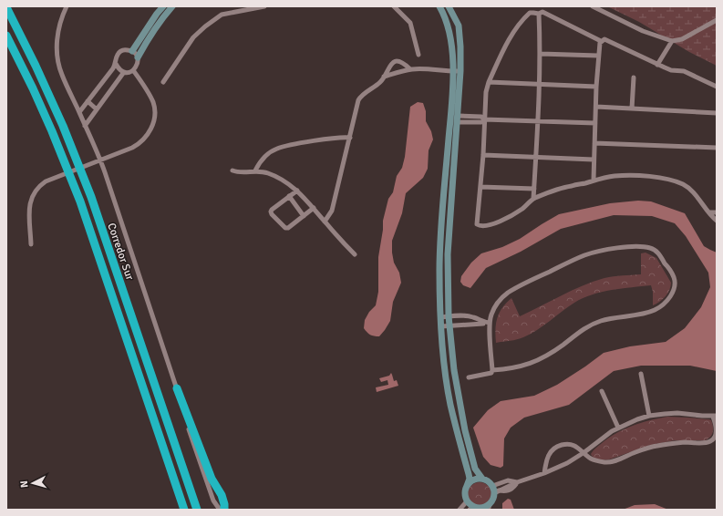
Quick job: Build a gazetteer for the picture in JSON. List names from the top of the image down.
{
  "streets": {
    "highway": ["Corredor Sur"]
  },
  "north": "left"
}
